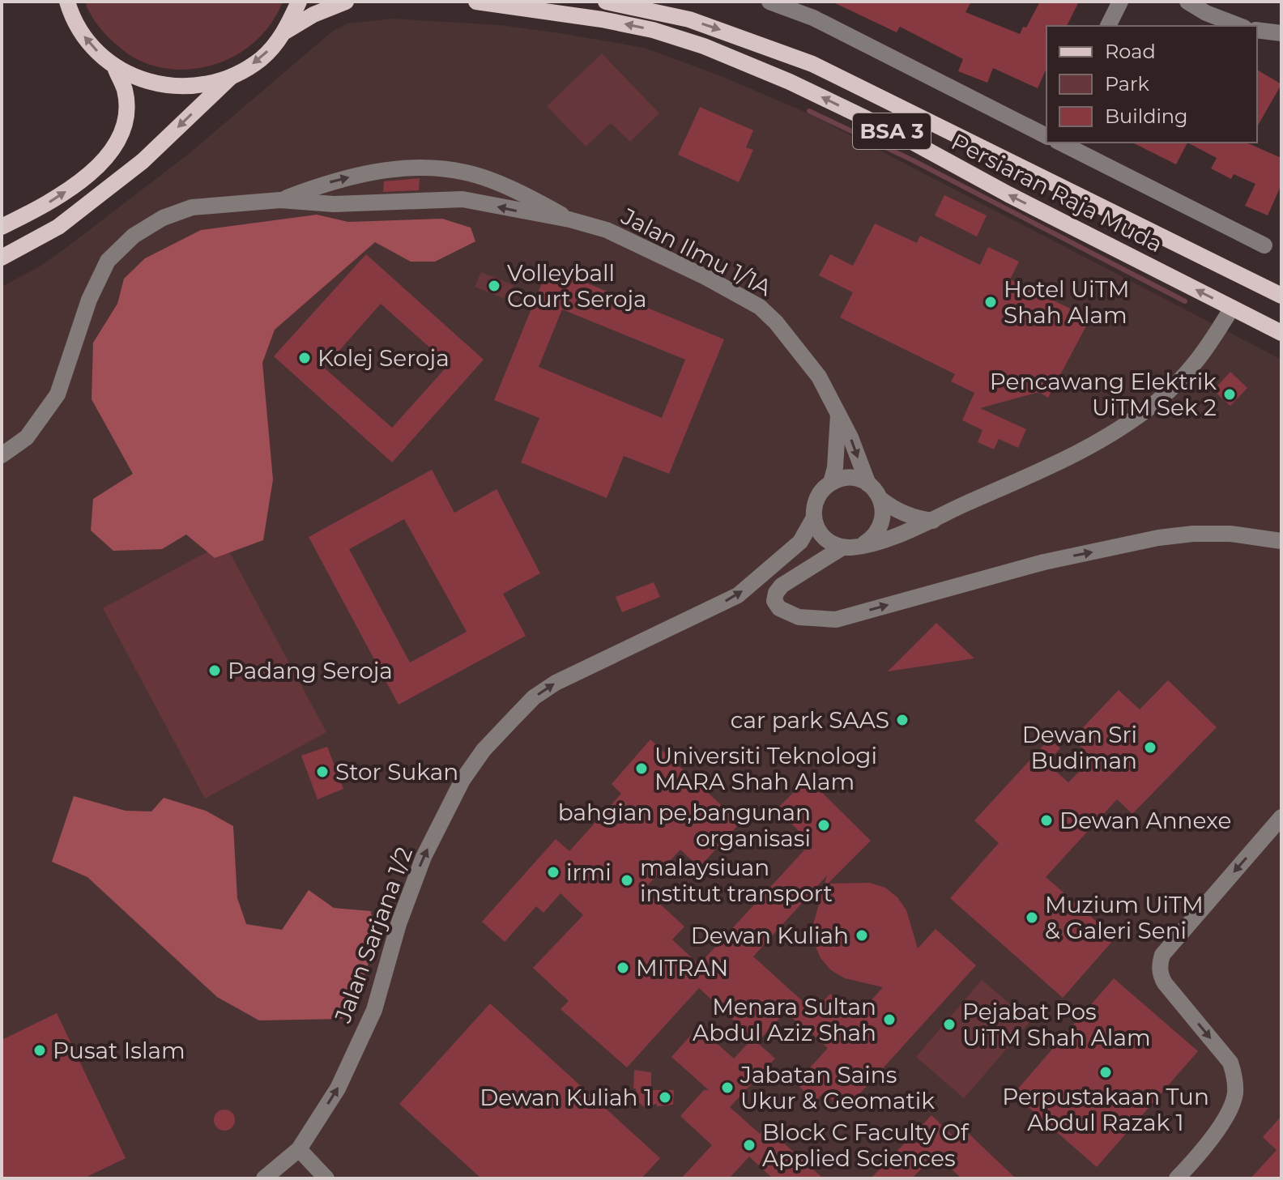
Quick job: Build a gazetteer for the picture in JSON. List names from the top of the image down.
{
  "streets": {
    "main road": ["BSA 3", "Persiaran Raja Muda"],
    "street": ["Jalan Ilmu 1/1A", "Jalan Sarjana 1/2"]
  },
  "crossings": [
    ["Jalan Ilmu 1/1A", "Jalan Sarjana 1/2"]
  ],
  "one_way": ["Jalan Sarjana 1/2"],
  "places": [
    "Volleyball Court Seroja",
    "Hotel UiTM Shah Alam",
    "Kolej Seroja",
    "Pencawang Elektrik UiTM Sek 2",
    "Padang Seroja",
    "car park SAAS",
    "Dewan Sri Budiman",
    "Universiti Teknologi MARA Shah Alam",
    "Stor Sukan",
    "Dewan Annexe",
    "bahgian pe,bangunan organisasi",
    "irmi",
    "malaysiuan institut transport",
    "Muzium UiTM & Galeri Seni",
    "Dewan Kuliah",
    "MITRAN",
    "Menara Sultan Abdul Aziz Shah",
    "Pejabat Pos UiTM Shah Alam",
    "Pusat Islam",
    "Perpustakaan Tun Abdul Razak 1",
    "Jabatan Sains Ukur & Geomatik",
    "Dewan Kuliah 1",
    "Block C Faculty Of Applied Sciences"
  ],
  "legend": ["Road", "Park", "Building"]
}
